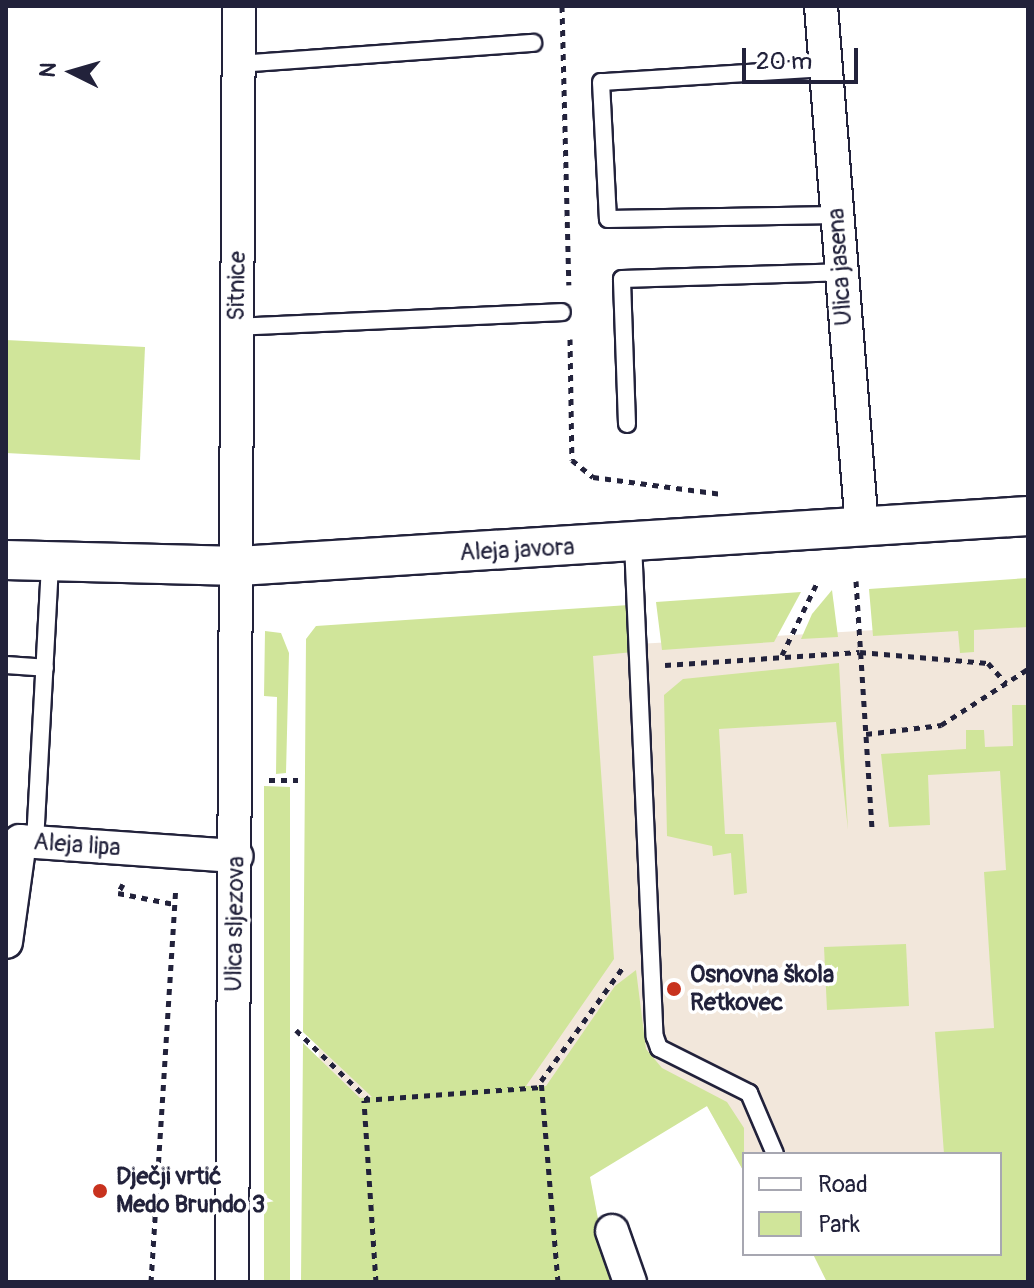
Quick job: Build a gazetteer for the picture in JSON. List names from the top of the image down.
{
  "streets": {
    "street": [
      "Ulica jasena",
      "Sitnice",
      "Aleja javora",
      "Aleja lipa",
      "Ulica sljezova"
    ]
  },
  "crossings": [
    ["Ulica jasena", "Aleja javora"],
    ["Sitnice", "Aleja javora"],
    ["Sitnice", "Ulica sljezova"],
    ["Aleja javora", "Ulica sljezova"],
    ["Aleja lipa", "Ulica sljezova"]
  ],
  "places": ["Osnovna škola Retkovec", "Dječji vrtić Medo Brundo 3"],
  "legend": ["Road", "Park"],
  "scale_bar": "20 m",
  "north": "left"
}
